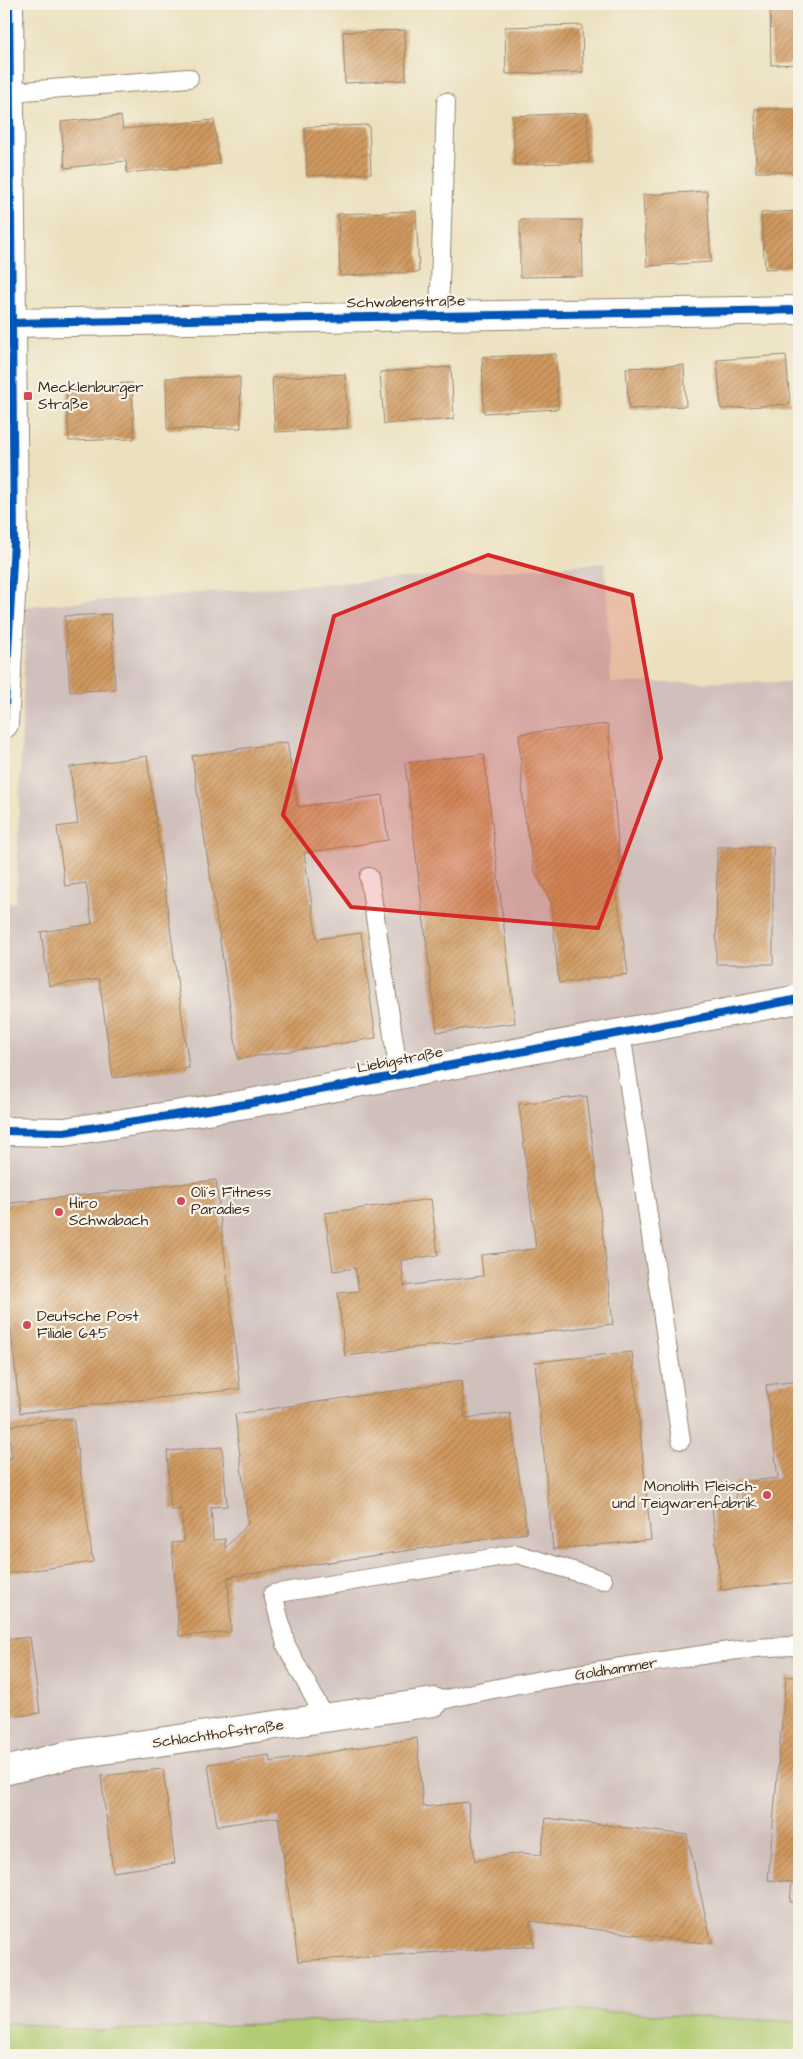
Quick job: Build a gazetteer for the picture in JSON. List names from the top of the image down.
{
  "streets": {
    "street": ["Schwabenstraße", "Liebigstraße", "Schlachthofstraße"],
    "lane": ["Goldhammer"]
  },
  "crossings": [
    ["Goldhammer", "Schlachthofstraße"]
  ],
  "places": {
    "transit": ["Mecklenburger Straße"],
    "other": [
      "Oli´s Fitness Paradies",
      "Hiro Schwabach",
      "Deutsche Post Filiale 645",
      "Monolith Fleisch- und Teigwarenfabrik"
    ]
  }
}
